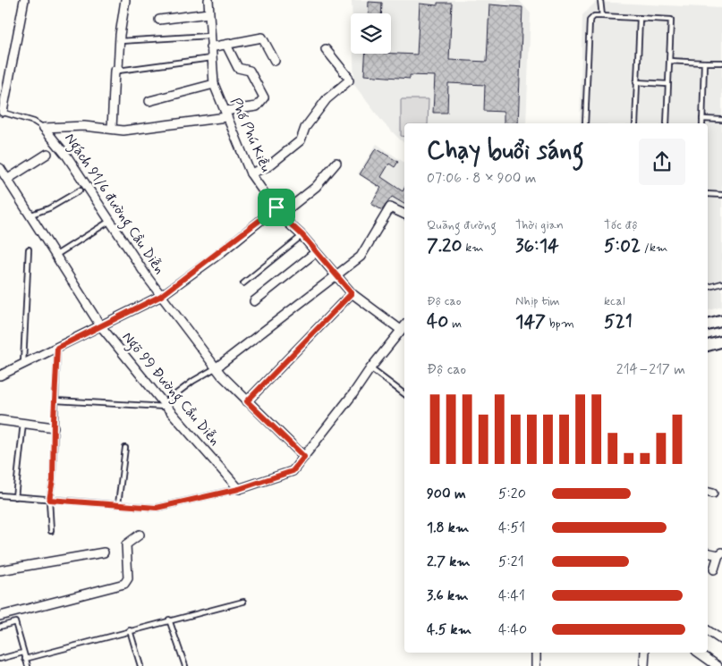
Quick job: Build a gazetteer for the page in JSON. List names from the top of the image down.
{
  "streets": {
    "street": ["Phố Phú Kiều", "Ngách 91/6 đường Cầu Diễn", "Ngõ 99 Đường Cầu Diễn"]
  },
  "page": {
    "heading": ["Chạy buổi sáng", "07:06 · 8 × 900 m"],
    "stats": [
      ["Quãng đường", "7.20 km"],
      ["Thời gian", "36:14"],
      ["Tốc độ", "5:02 /km"],
      ["Độ cao", "40 m"],
      ["Nhịp tim", "147 bpm"],
      ["kcal", "521"]
    ],
    "chart": ["Độ cao", "214–217 m"],
    "list": [
      {
        "name": "900 m",
        "note": "5:20"
      },
      {
        "name": "1.8 km",
        "note": "4:51"
      },
      {
        "name": "2.7 km",
        "note": "5:21"
      },
      {
        "name": "3.6 km",
        "note": "4:41"
      },
      {
        "name": "4.5 km",
        "note": "4:40"
      }
    ]
  }
}
